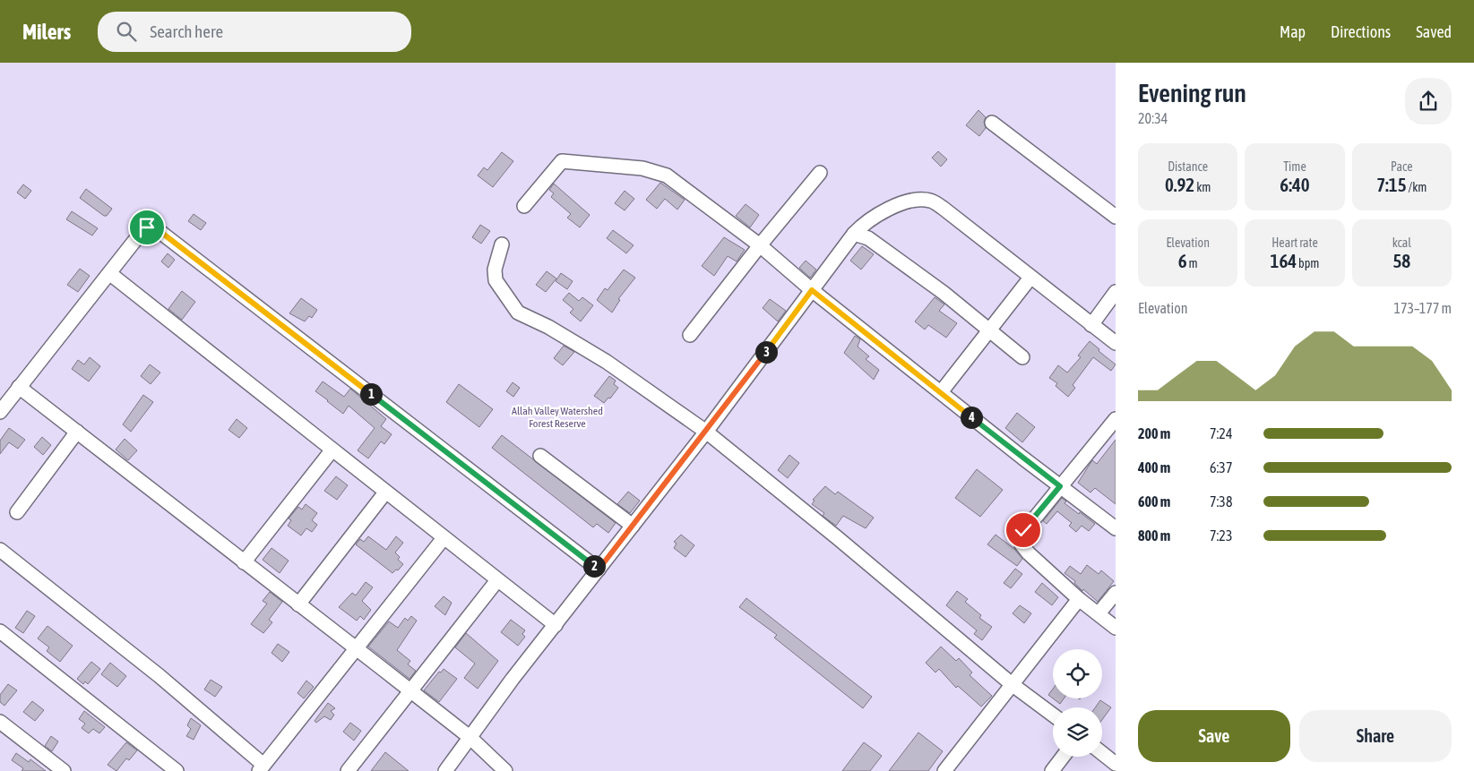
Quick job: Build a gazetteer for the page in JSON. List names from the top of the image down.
{
  "parks": ["Allah Valley Watershed Forest Reserve"],
  "page": {
    "header": "Milers",
    "search": "Search here",
    "nav": ["Map", "Directions", "Saved"],
    "heading": ["Evening run", "20:34"],
    "stats": [
      ["Distance", "0.92 km"],
      ["Time", "6:40"],
      ["Pace", "7:15 /km"],
      ["Elevation", "6 m"],
      ["Heart rate", "164 bpm"],
      ["kcal", "58"]
    ],
    "chart": ["Elevation", "173–177 m"],
    "pins": [
      "3",
      "1",
      "4",
      "2"
    ],
    "list": [
      {
        "name": "200 m",
        "note": "7:24"
      },
      {
        "name": "400 m",
        "note": "6:37"
      },
      {
        "name": "600 m",
        "note": "7:38"
      },
      {
        "name": "800 m",
        "note": "7:23"
      }
    ],
    "buttons": ["Save", "Share"]
  }
}
